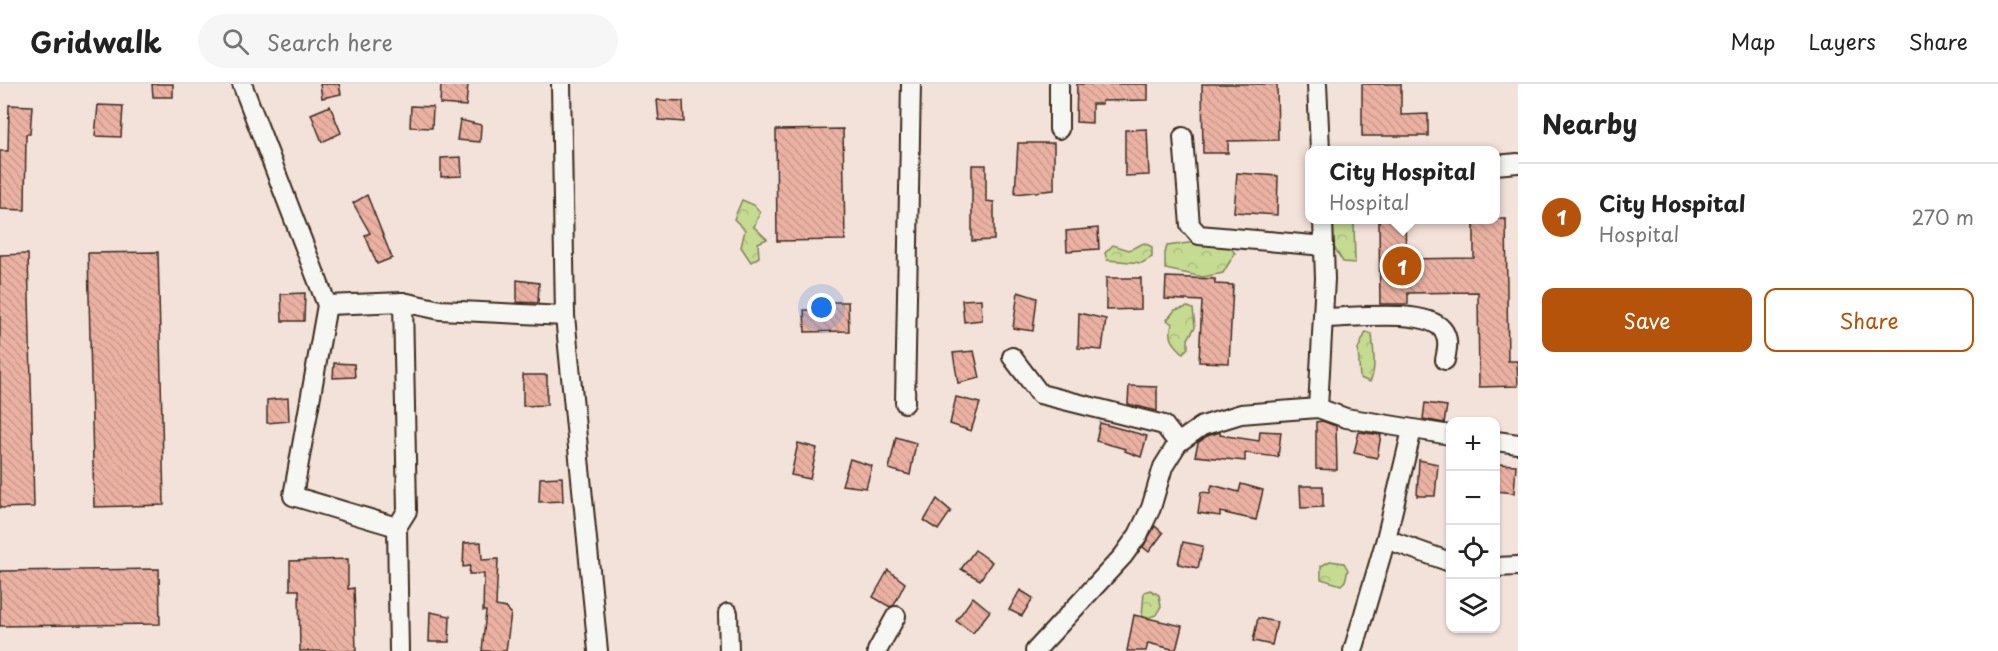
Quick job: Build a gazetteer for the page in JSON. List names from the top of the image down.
{
  "page": {
    "header": "Gridwalk",
    "search": "Search here",
    "nav": ["Map", "Layers", "Share"],
    "heading": "Nearby",
    "popup": ["City Hospital", "Hospital"],
    "list": [
      {
        "mark": "1",
        "name": "City Hospital",
        "note": "Hospital",
        "value": "270 m"
      }
    ],
    "pins": "1",
    "buttons": ["Save", "Share"],
    "map_buttons": ["+", "−"]
  }
}
